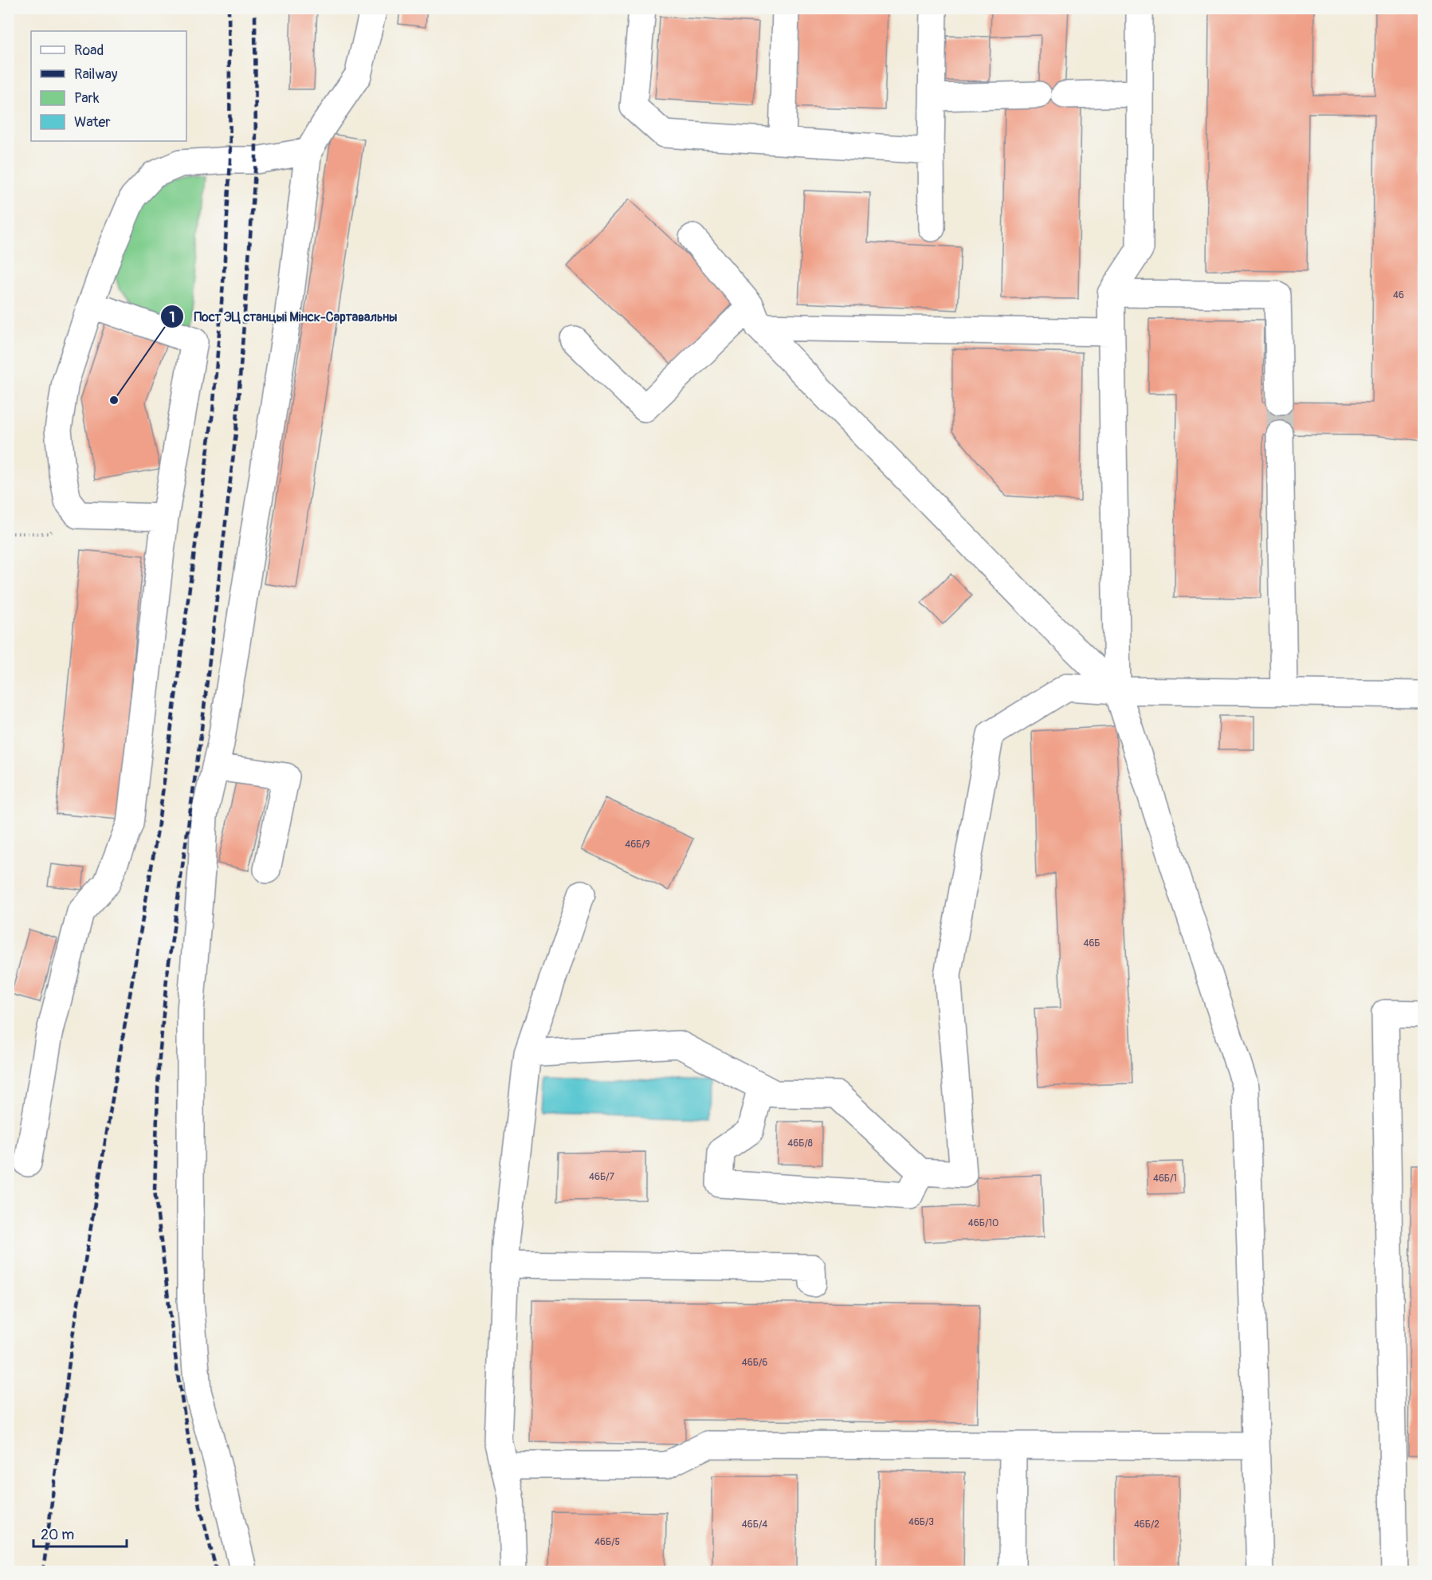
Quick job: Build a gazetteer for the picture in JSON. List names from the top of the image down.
{
  "places": ["Пост ЭЦ станцыі Мінск-Сартавальны"],
  "house_numbers": [
    "46",
    "46Б/9",
    "46Б",
    "46Б/8",
    "46Б/7",
    "46Б/1",
    "46Б/10",
    "46Б/6",
    "46Б/3",
    "46Б/4",
    "46Б/2",
    "46Б/5"
  ],
  "legend": [
    "Road",
    "Railway",
    "Park",
    "Water"
  ],
  "scale_bar": "20 m"
}
